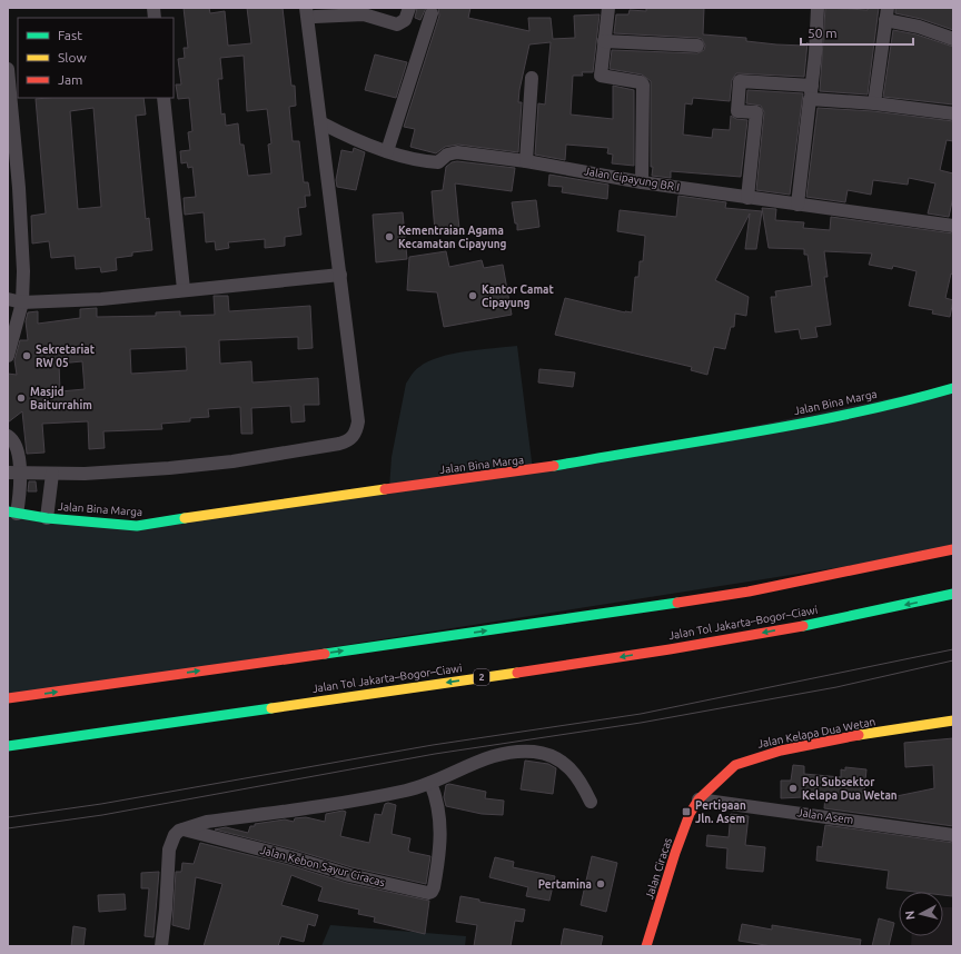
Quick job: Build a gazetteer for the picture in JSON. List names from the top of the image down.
{
  "streets": {
    "main road": [
      "Jalan Bina Marga",
      "Jalan Tol Jakarta–Bogor–Ciawi",
      "2",
      "Jalan Kelapa Dua Wetan",
      "Jalan Ciracas"
    ],
    "street": ["Jalan Cipayung BR I", "Jalan Asem", "Jalan Kebon Sayur Ciracas"]
  },
  "crossings": [
    ["Jalan Kelapa Dua Wetan", "Jalan Asem"],
    ["Jalan Kelapa Dua Wetan", "Jalan Ciracas"],
    ["Jalan Asem", "Jalan Ciracas"]
  ],
  "places": {
    "other": [
      "Kementraian Agama Kecamatan Cipayung",
      "Kantor Camat Cipayung",
      "Sekretariat RW 05",
      "Masjid Baiturrahim",
      "Pol Subsektor Kelapa Dua Wetan",
      "Pertamina"
    ],
    "transit": ["Pertigaan Jln. Asem"]
  },
  "legend": ["Fast", "Slow", "Jam"],
  "scale_bar": "50 m",
  "north": "left"
}
